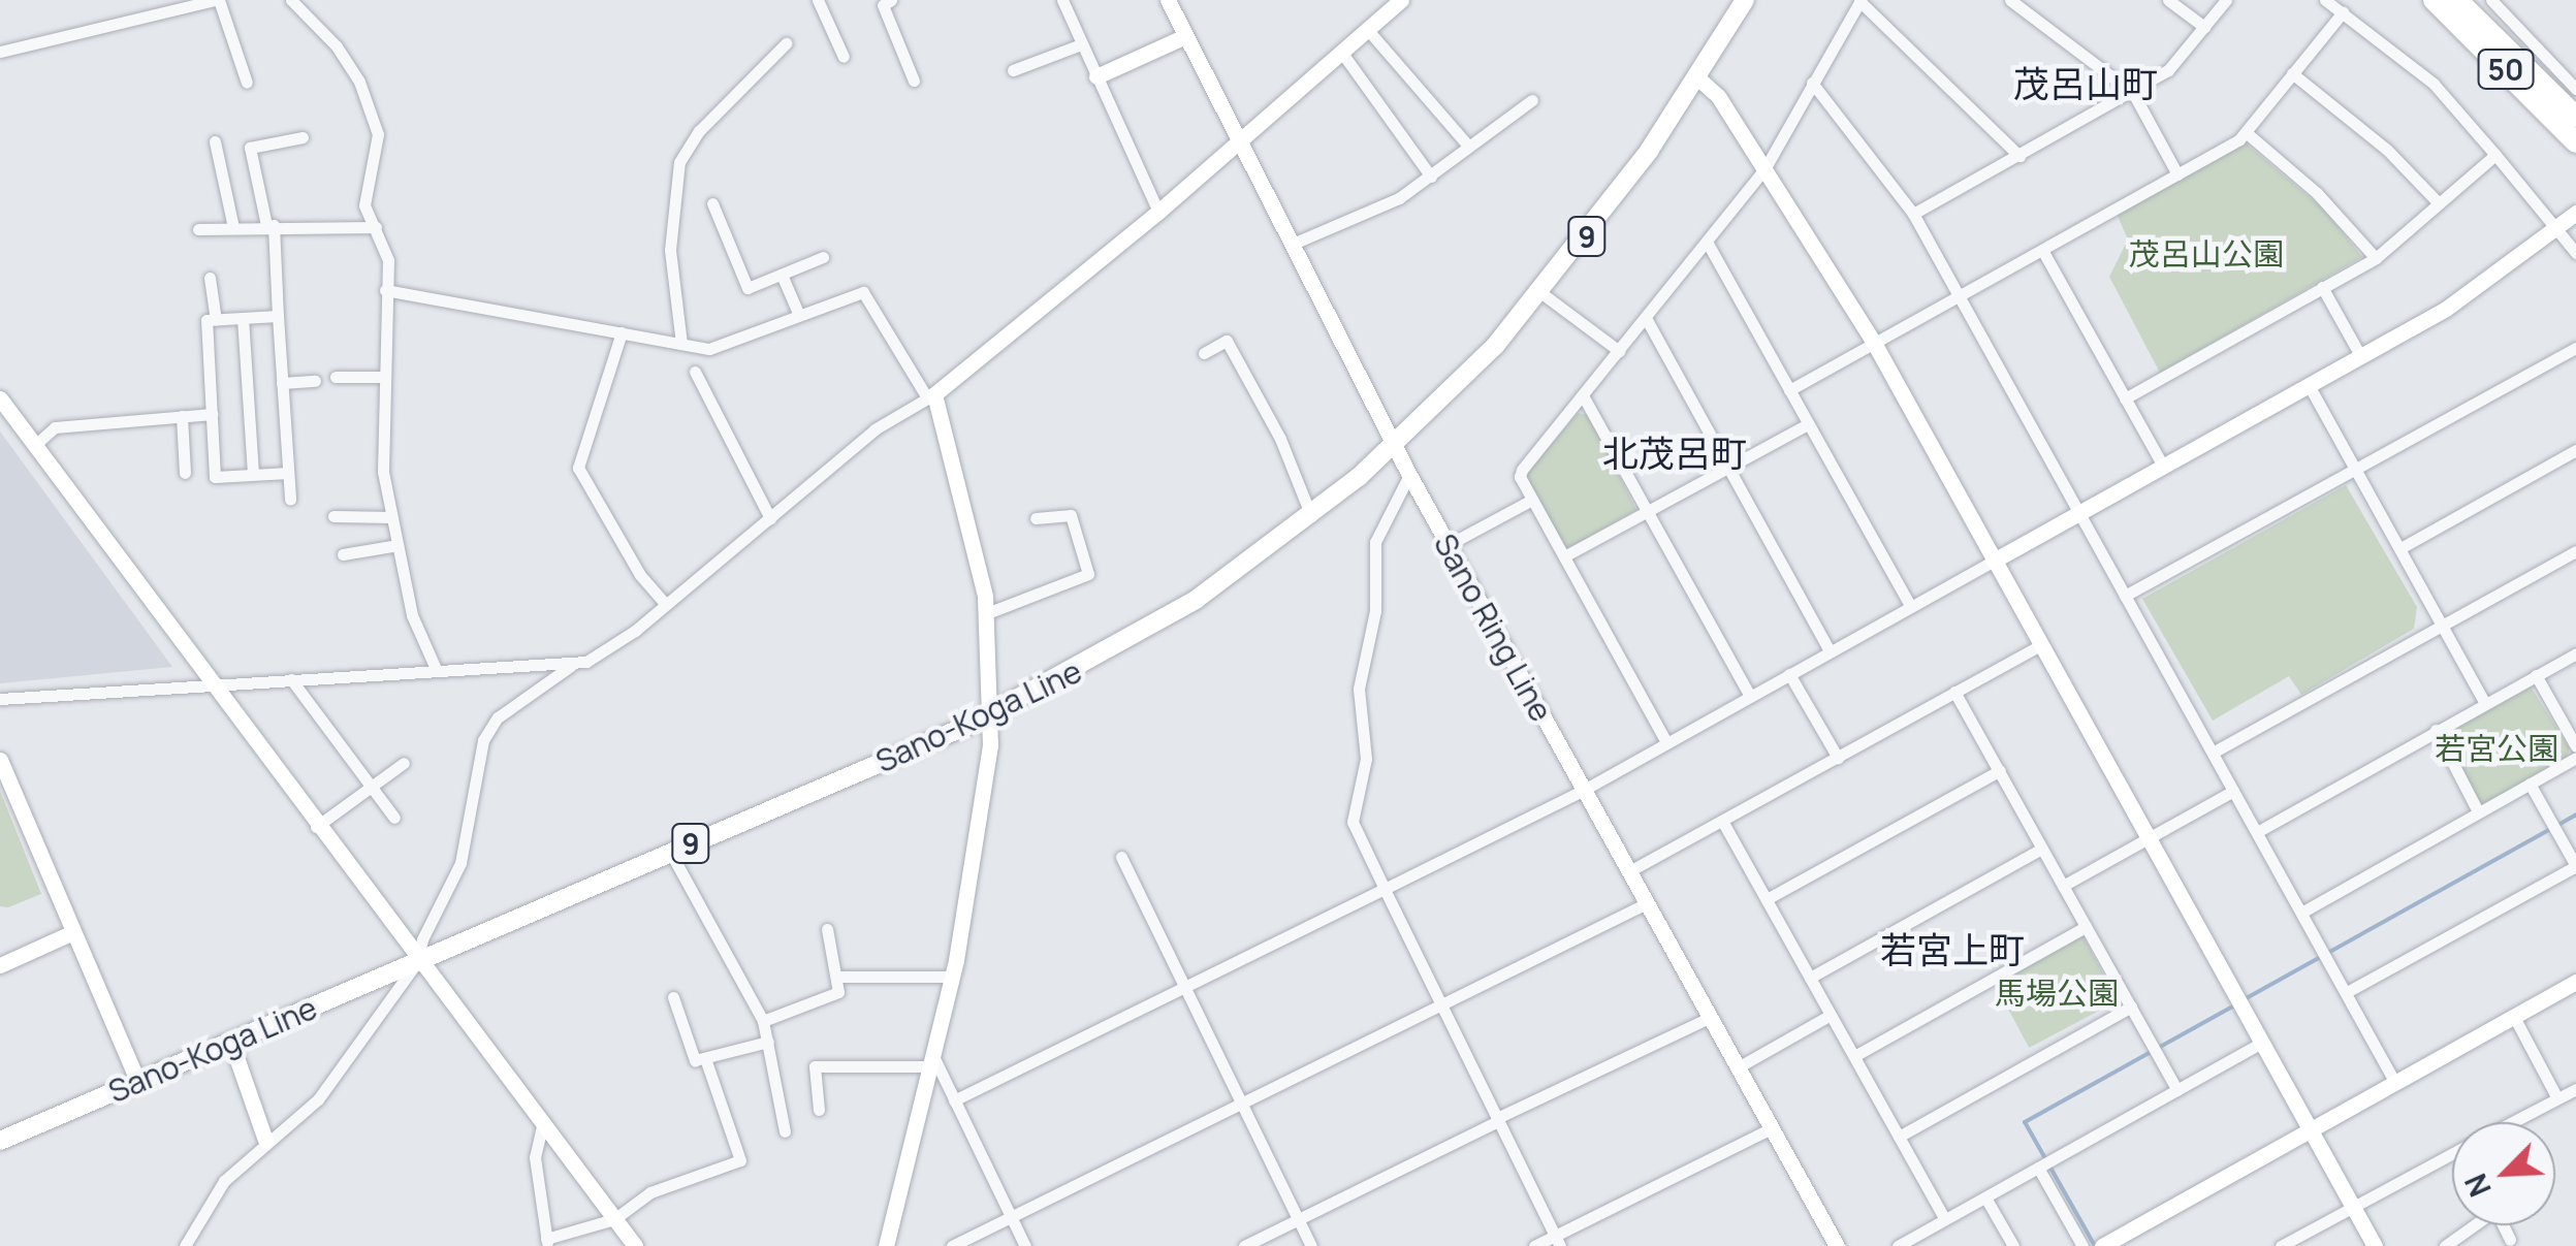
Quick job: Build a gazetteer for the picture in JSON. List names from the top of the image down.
{
  "streets": {
    "highway": ["50"],
    "main road": ["9", "Sano-Koga Line"],
    "street": ["Sano Ring Line"]
  },
  "crossings": [
    ["Sano Ring Line", "Sano-Koga Line"]
  ],
  "districts": ["茂呂山町", "北茂呂町", "若宮上町"],
  "parks": ["茂呂山公園", "若宮公園", "馬場公園"],
  "north": "bottom left"
}
